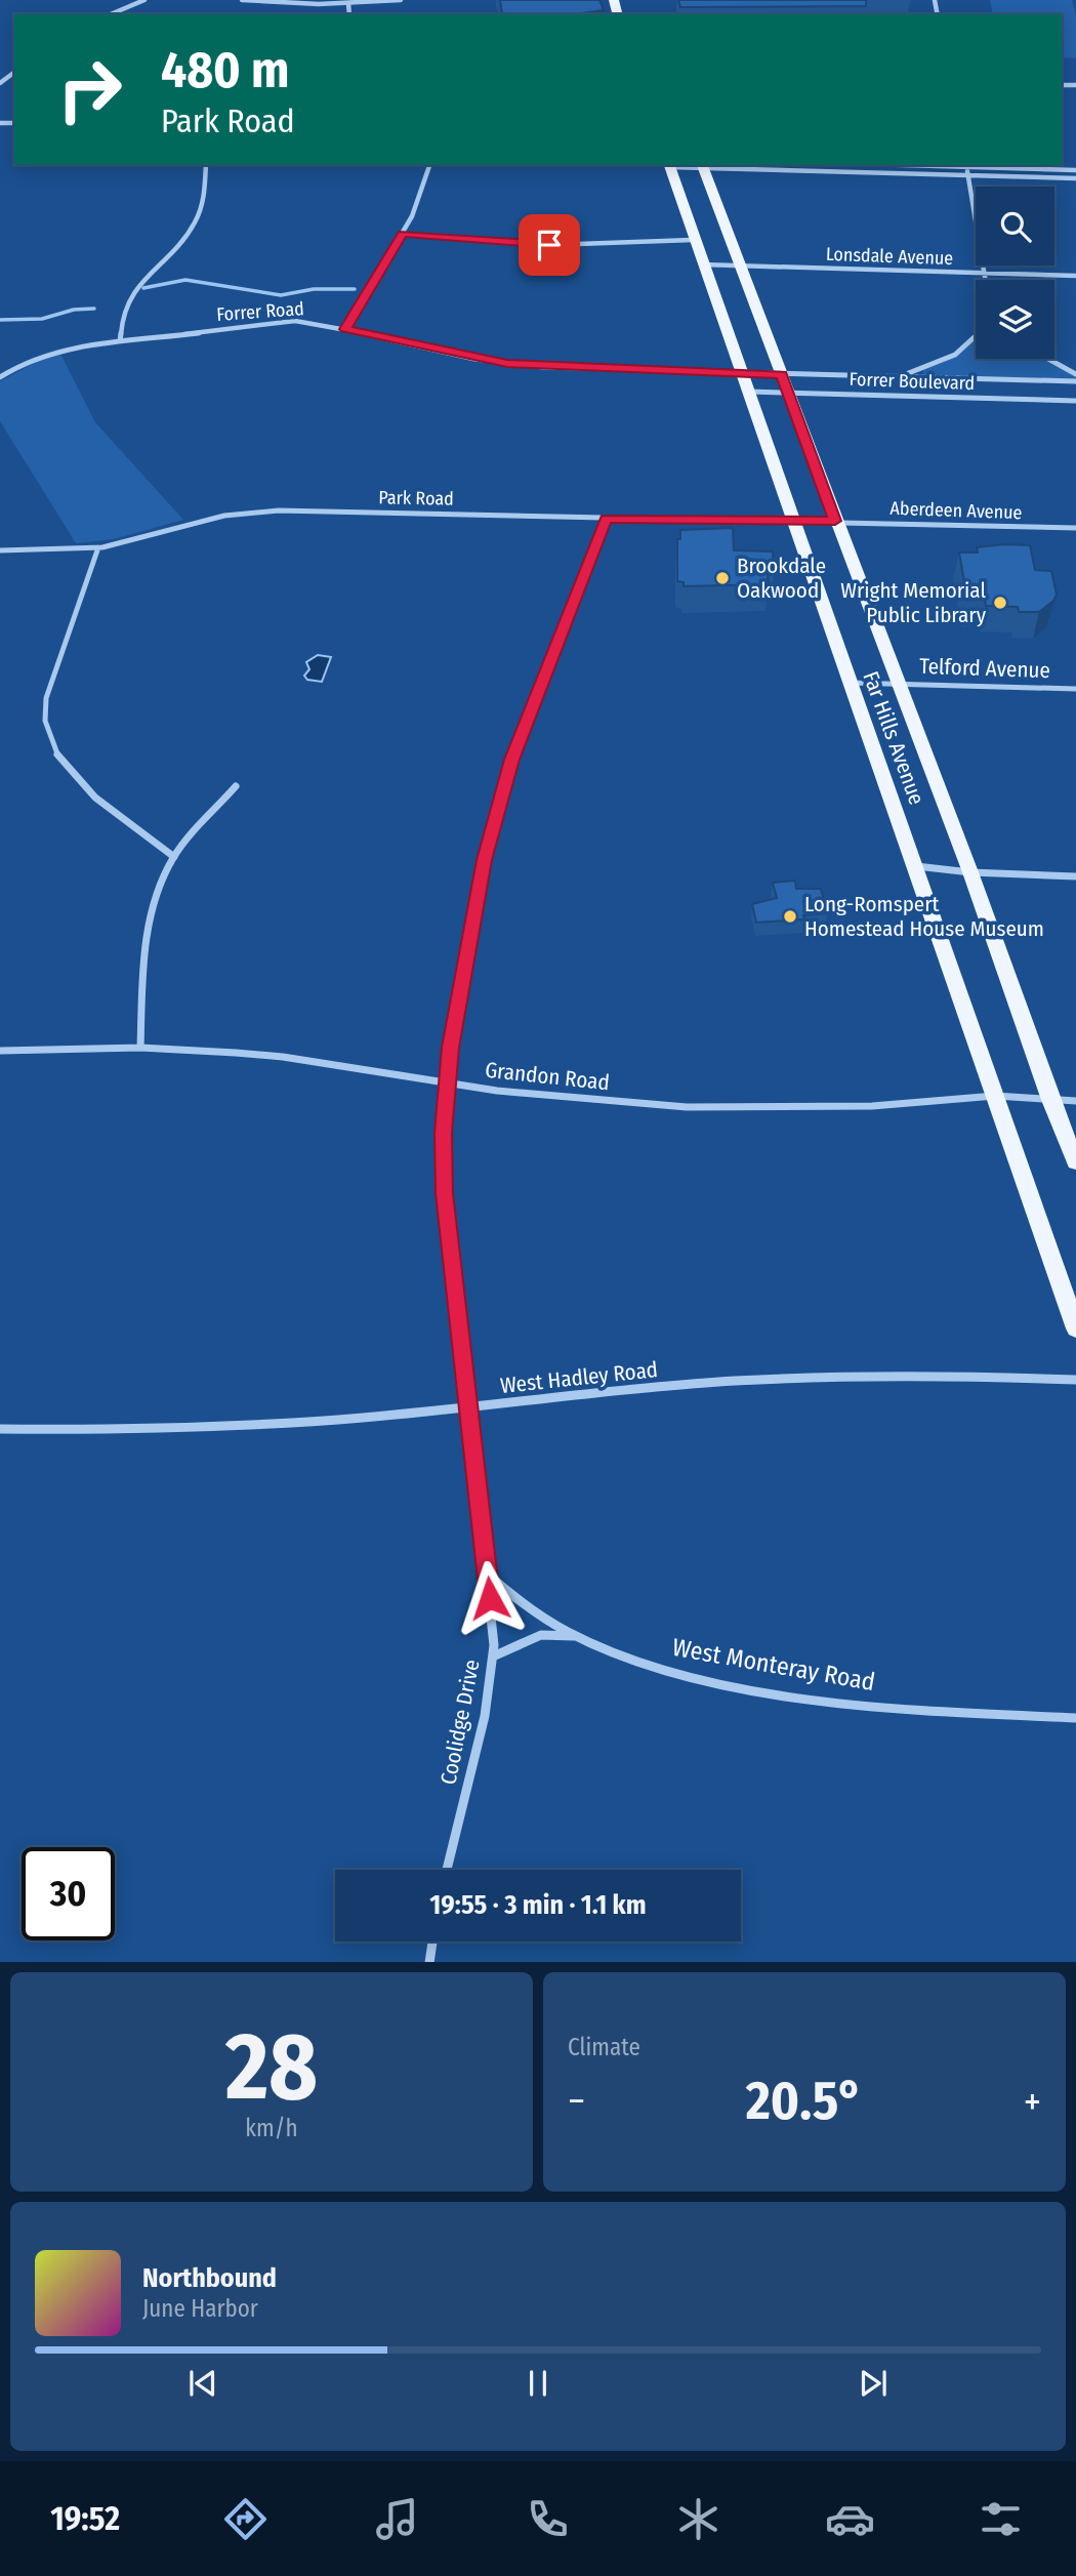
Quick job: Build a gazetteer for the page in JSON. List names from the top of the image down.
{
  "streets": {
    "main road": ["Far Hills Avenue"],
    "street": [
      "Lonsdale Avenue",
      "Forrer Road",
      "Forrer Boulevard",
      "Park Road",
      "Aberdeen Avenue",
      "Telford Avenue",
      "Grandon Road",
      "West Hadley Road",
      "West Monteray Road",
      "Coolidge Drive"
    ]
  },
  "crossings": [
    ["Lonsdale Avenue", "Far Hills Avenue"],
    ["Forrer Road", "Forrer Boulevard"],
    ["Forrer Road", "Far Hills Avenue"],
    ["Forrer Boulevard", "Far Hills Avenue"],
    ["Park Road", "Aberdeen Avenue"],
    ["Park Road", "Far Hills Avenue"],
    ["Park Road", "Coolidge Drive"],
    ["Aberdeen Avenue", "Far Hills Avenue"],
    ["Telford Avenue", "Far Hills Avenue"],
    ["Far Hills Avenue", "Grandon Road"],
    ["Grandon Road", "Coolidge Drive"],
    ["West Hadley Road", "Coolidge Drive"],
    ["West Monteray Road", "Coolidge Drive"]
  ],
  "places": ["Brookdale Oakwood", "Wright Memorial Public Library", "Long-Romspert Homestead House Museum"],
  "page": {
    "turn": ["480 m", "Park Road"],
    "limit": "30",
    "trip": "19:55 · 3 min · 1.1 km",
    "tile": [
      ["28", "km/h"],
      "Climate"
    ],
    "heat": ["−", "20.5°", "+"],
    "song": ["Northbound", "June Harbor"],
    "tabs": "19:52"
  }
}
